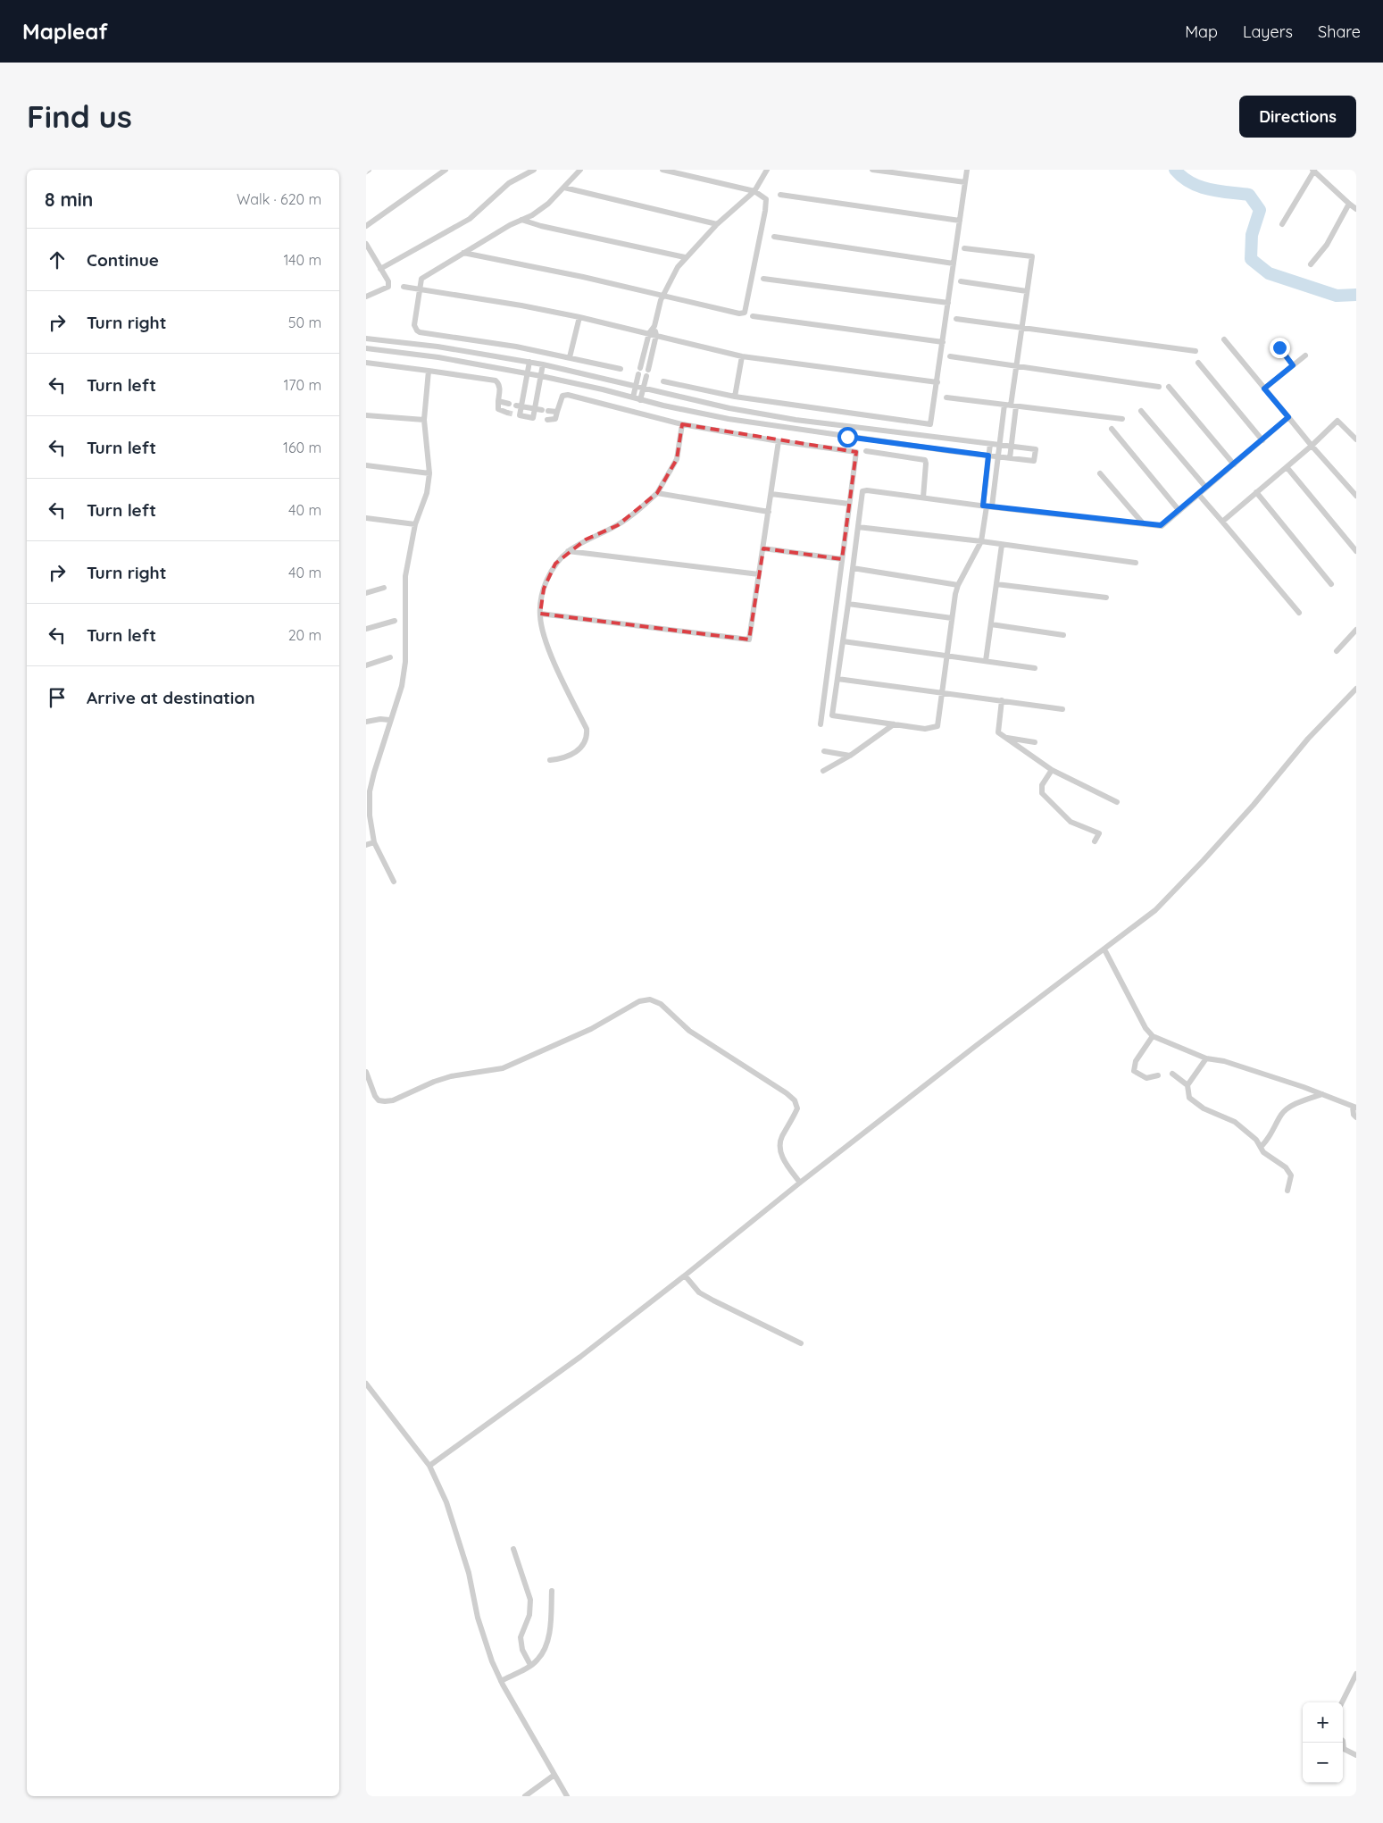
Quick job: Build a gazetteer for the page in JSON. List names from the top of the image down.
{
  "page": {
    "header": "Mapleaf",
    "nav": ["Map", "Layers", "Share"],
    "buttons": "Directions",
    "title": "Find us",
    "heading": ["8 min", "Walk · 620 m"],
    "list": [
      ["Continue", "140 m"],
      ["Turn right", "50 m"],
      ["Turn left", "170 m"],
      ["Turn left", "160 m"],
      ["Turn left", "40 m"],
      ["Turn right", "40 m"],
      ["Turn left", "20 m"],
      "Arrive at destination"
    ],
    "map_buttons": ["+", "−"]
  }
}
